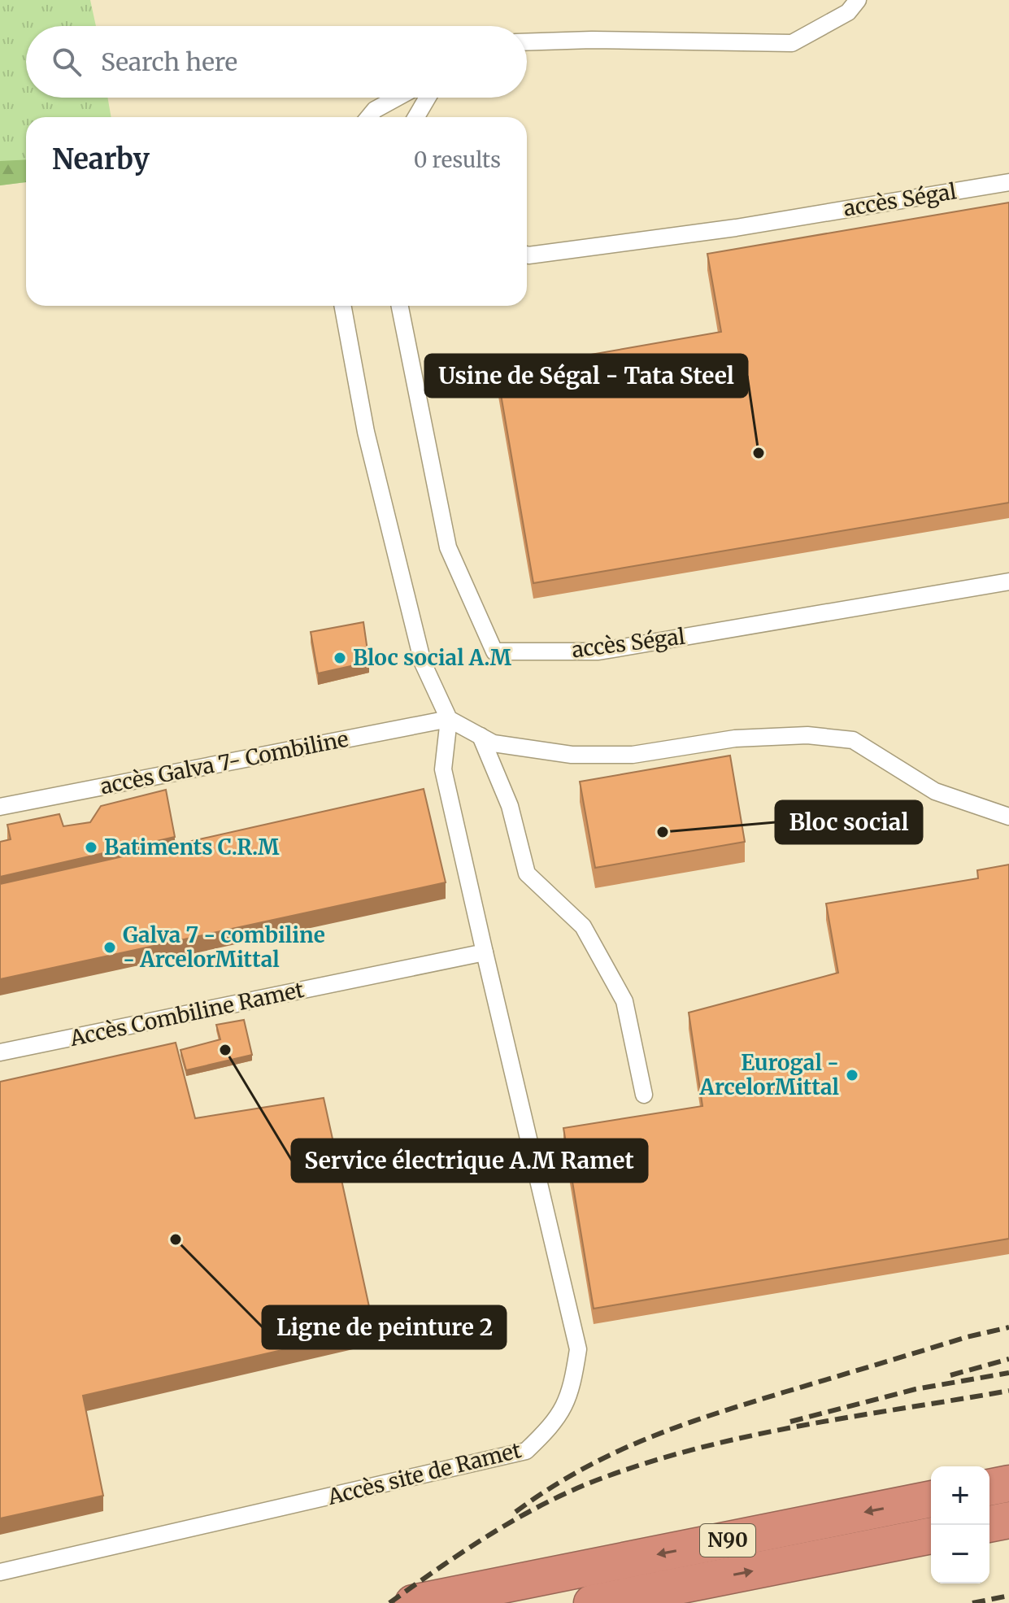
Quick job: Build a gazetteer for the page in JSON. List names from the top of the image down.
{
  "streets": {
    "highway": ["N90"],
    "lane": [
      "accès Ségal",
      "accès Galva 7- Combiline",
      "Accès Combiline Ramet",
      "Accès site de Ramet"
    ]
  },
  "crossings": [
    ["Accès Combiline Ramet", "Accès site de Ramet"]
  ],
  "places": [
    "Usine de Ségal - Tata Steel",
    "Bloc social A.M",
    "Bloc social",
    "Batiments C.R.M",
    "Galva 7 - combiline - ArcelorMittal",
    "Service électrique A.M Ramet",
    "Eurogal - ArcelorMittal",
    "Ligne de peinture 2"
  ],
  "page": {
    "search": "Search here",
    "heading": ["Nearby", "0 results"],
    "map_buttons": ["+", "−"]
  }
}
